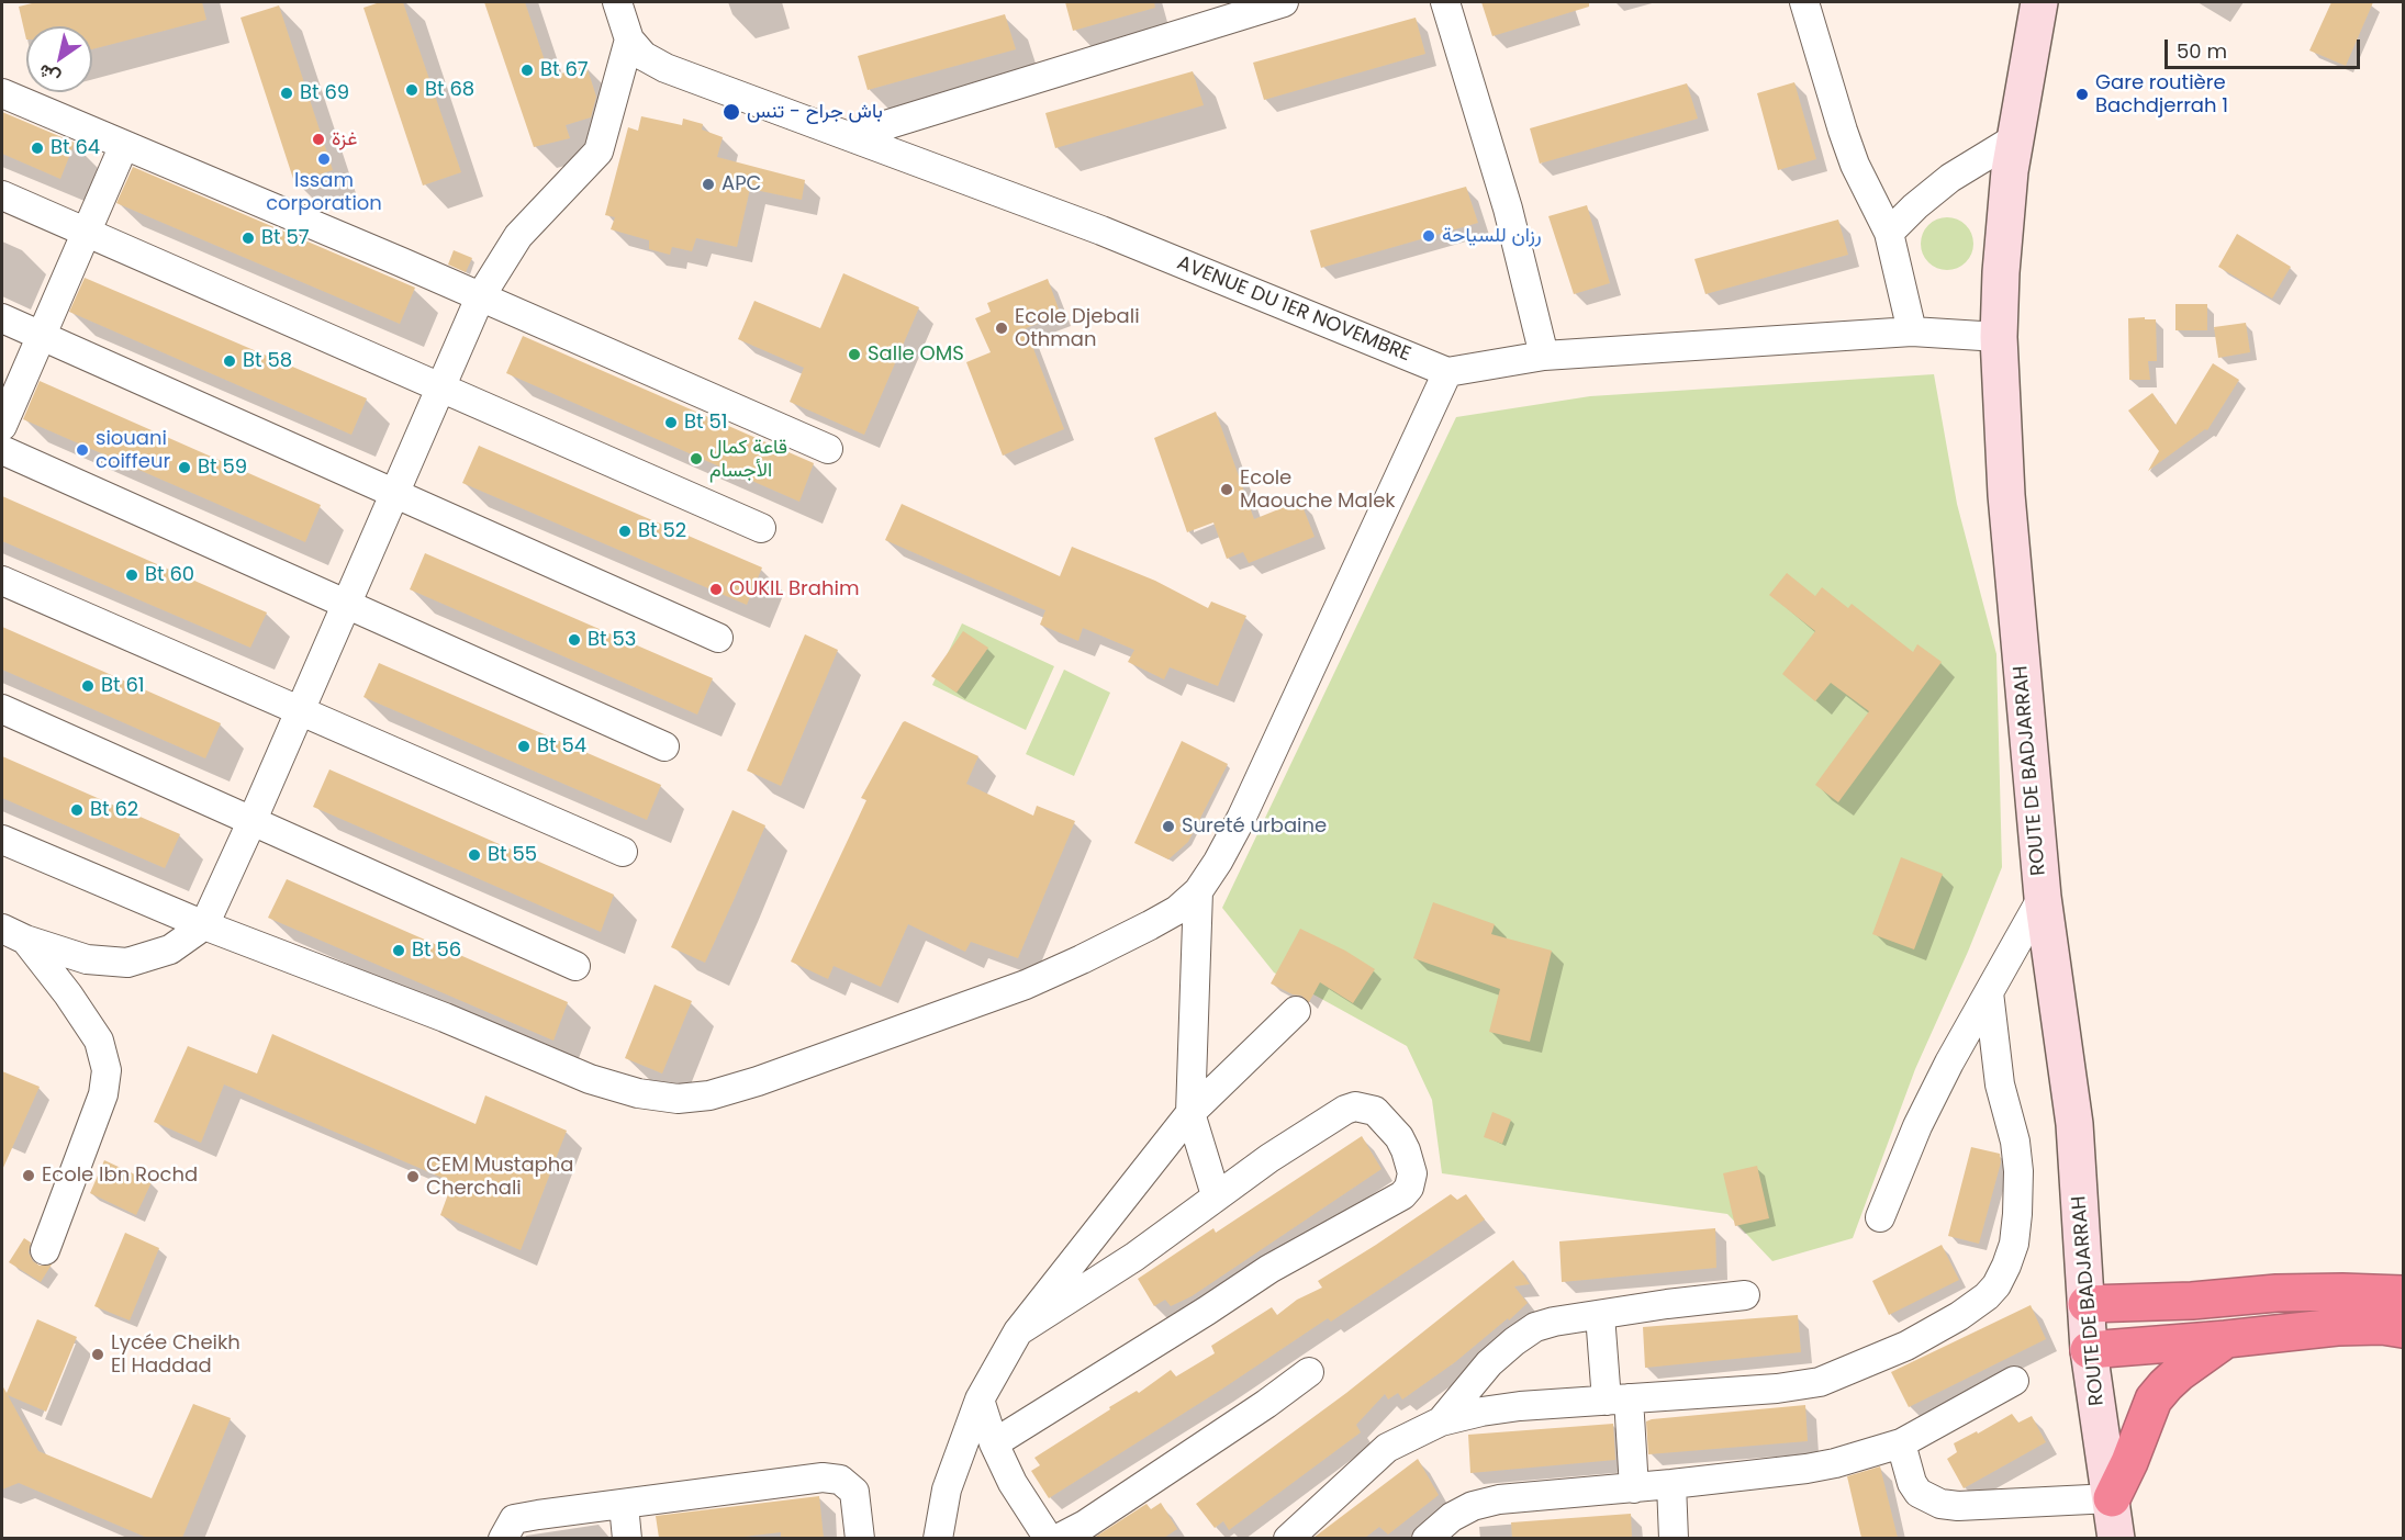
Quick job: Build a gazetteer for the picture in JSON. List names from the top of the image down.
{
  "streets": {
    "main road": ["ROUTE DE BADJARRAH"],
    "street": ["AVENUE DU 1ER NOVEMBRE"]
  },
  "places": [
    "Bt 67",
    "Bt 68",
    "Bt 69",
    "Gare routière Bachdjerrah 1",
    "باش جراح - تنس",
    "غزة",
    "Bt 64",
    "Issam corporation",
    "APC",
    "رزان للسياحة",
    "Bt 57",
    "Ecole Djebali Othman",
    "Salle OMS",
    "Bt 58",
    "Bt 51",
    "siouani coiffeur",
    "قاعة كمال الأجسام",
    "Bt 59",
    "Ecole Maouche Malek",
    "Bt 52",
    "Bt 60",
    "OUKIL Brahim",
    "Bt 53",
    "Bt 61",
    "Bt 54",
    "Bt 62",
    "Sureté urbaine",
    "Bt 55",
    "Bt 56",
    "Ecole Ibn Rochd",
    "CEM Mustapha Cherchali",
    "Lycée Cheikh El Haddad"
  ],
  "scale_bar": "50 m",
  "north": "bottom left"
}
